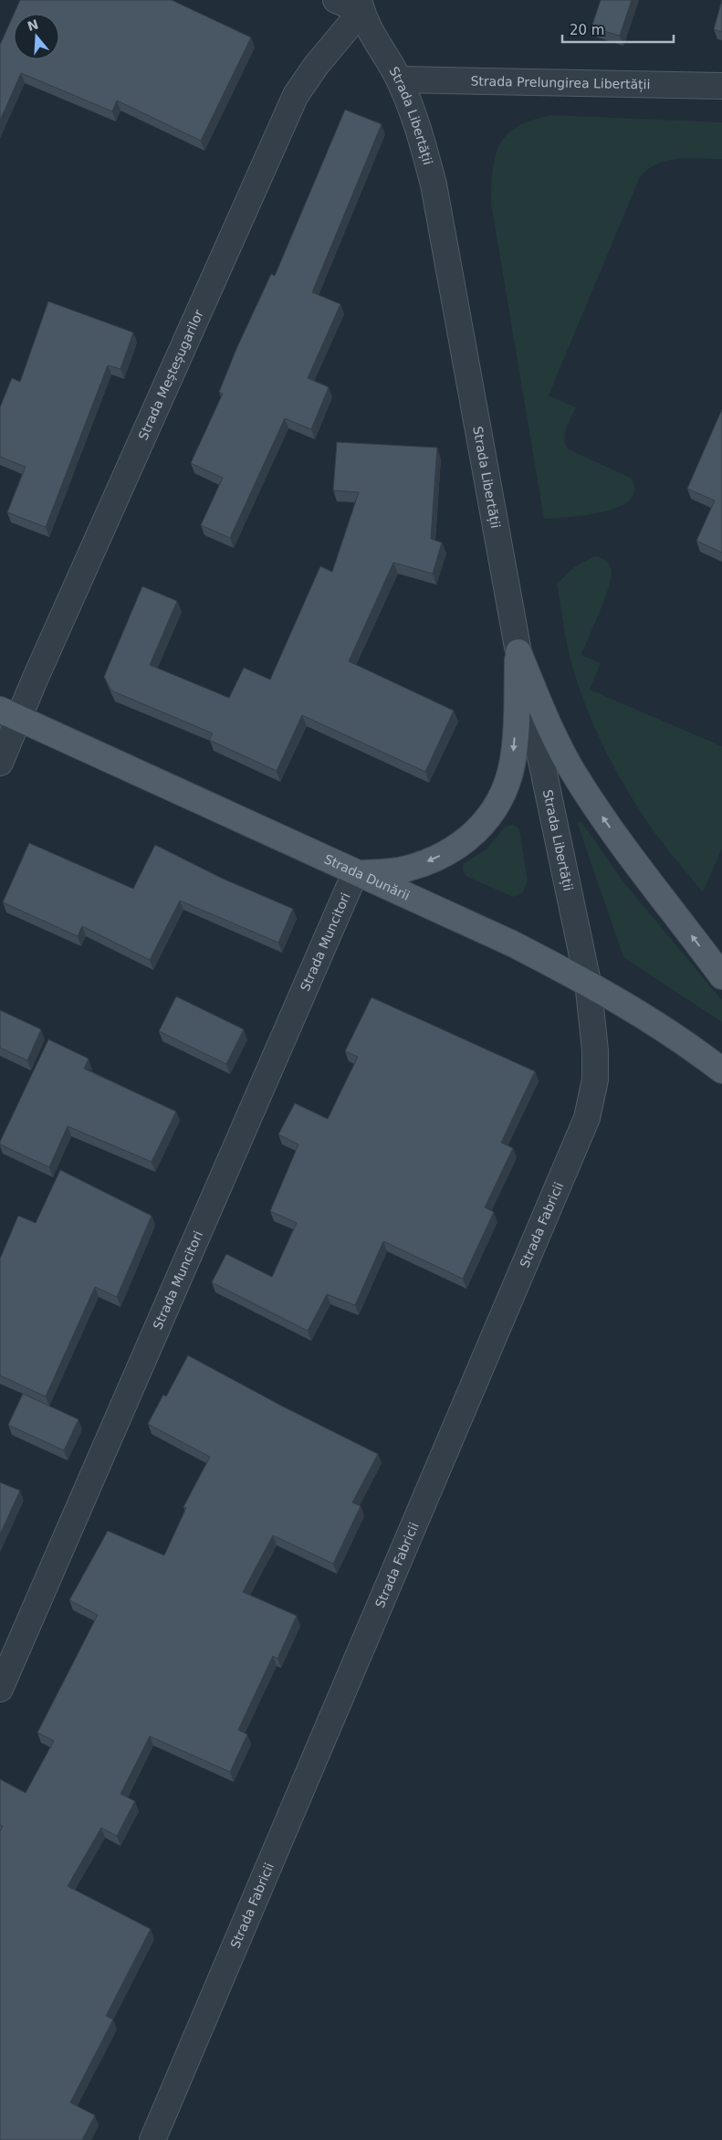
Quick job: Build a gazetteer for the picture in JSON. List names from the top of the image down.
{
  "streets": {
    "main road": ["Strada Dunării"],
    "street": [
      "Strada Prelungirea Libertății",
      "Strada Libertății",
      "Strada Meșteșugarilor",
      "Strada Muncitori",
      "Strada Fabricii"
    ]
  },
  "crossings": [
    ["Strada Prelungirea Libertății", "Strada Libertății"],
    ["Strada Libertății", "Strada Meșteșugarilor"],
    ["Strada Libertății", "Strada Dunării"],
    ["Strada Libertății", "Strada Fabricii"],
    ["Strada Meșteșugarilor", "Strada Dunării"],
    ["Strada Dunării", "Strada Muncitori"],
    ["Strada Dunării", "Strada Fabricii"]
  ],
  "scale_bar": "20 m",
  "north": "top"
}
